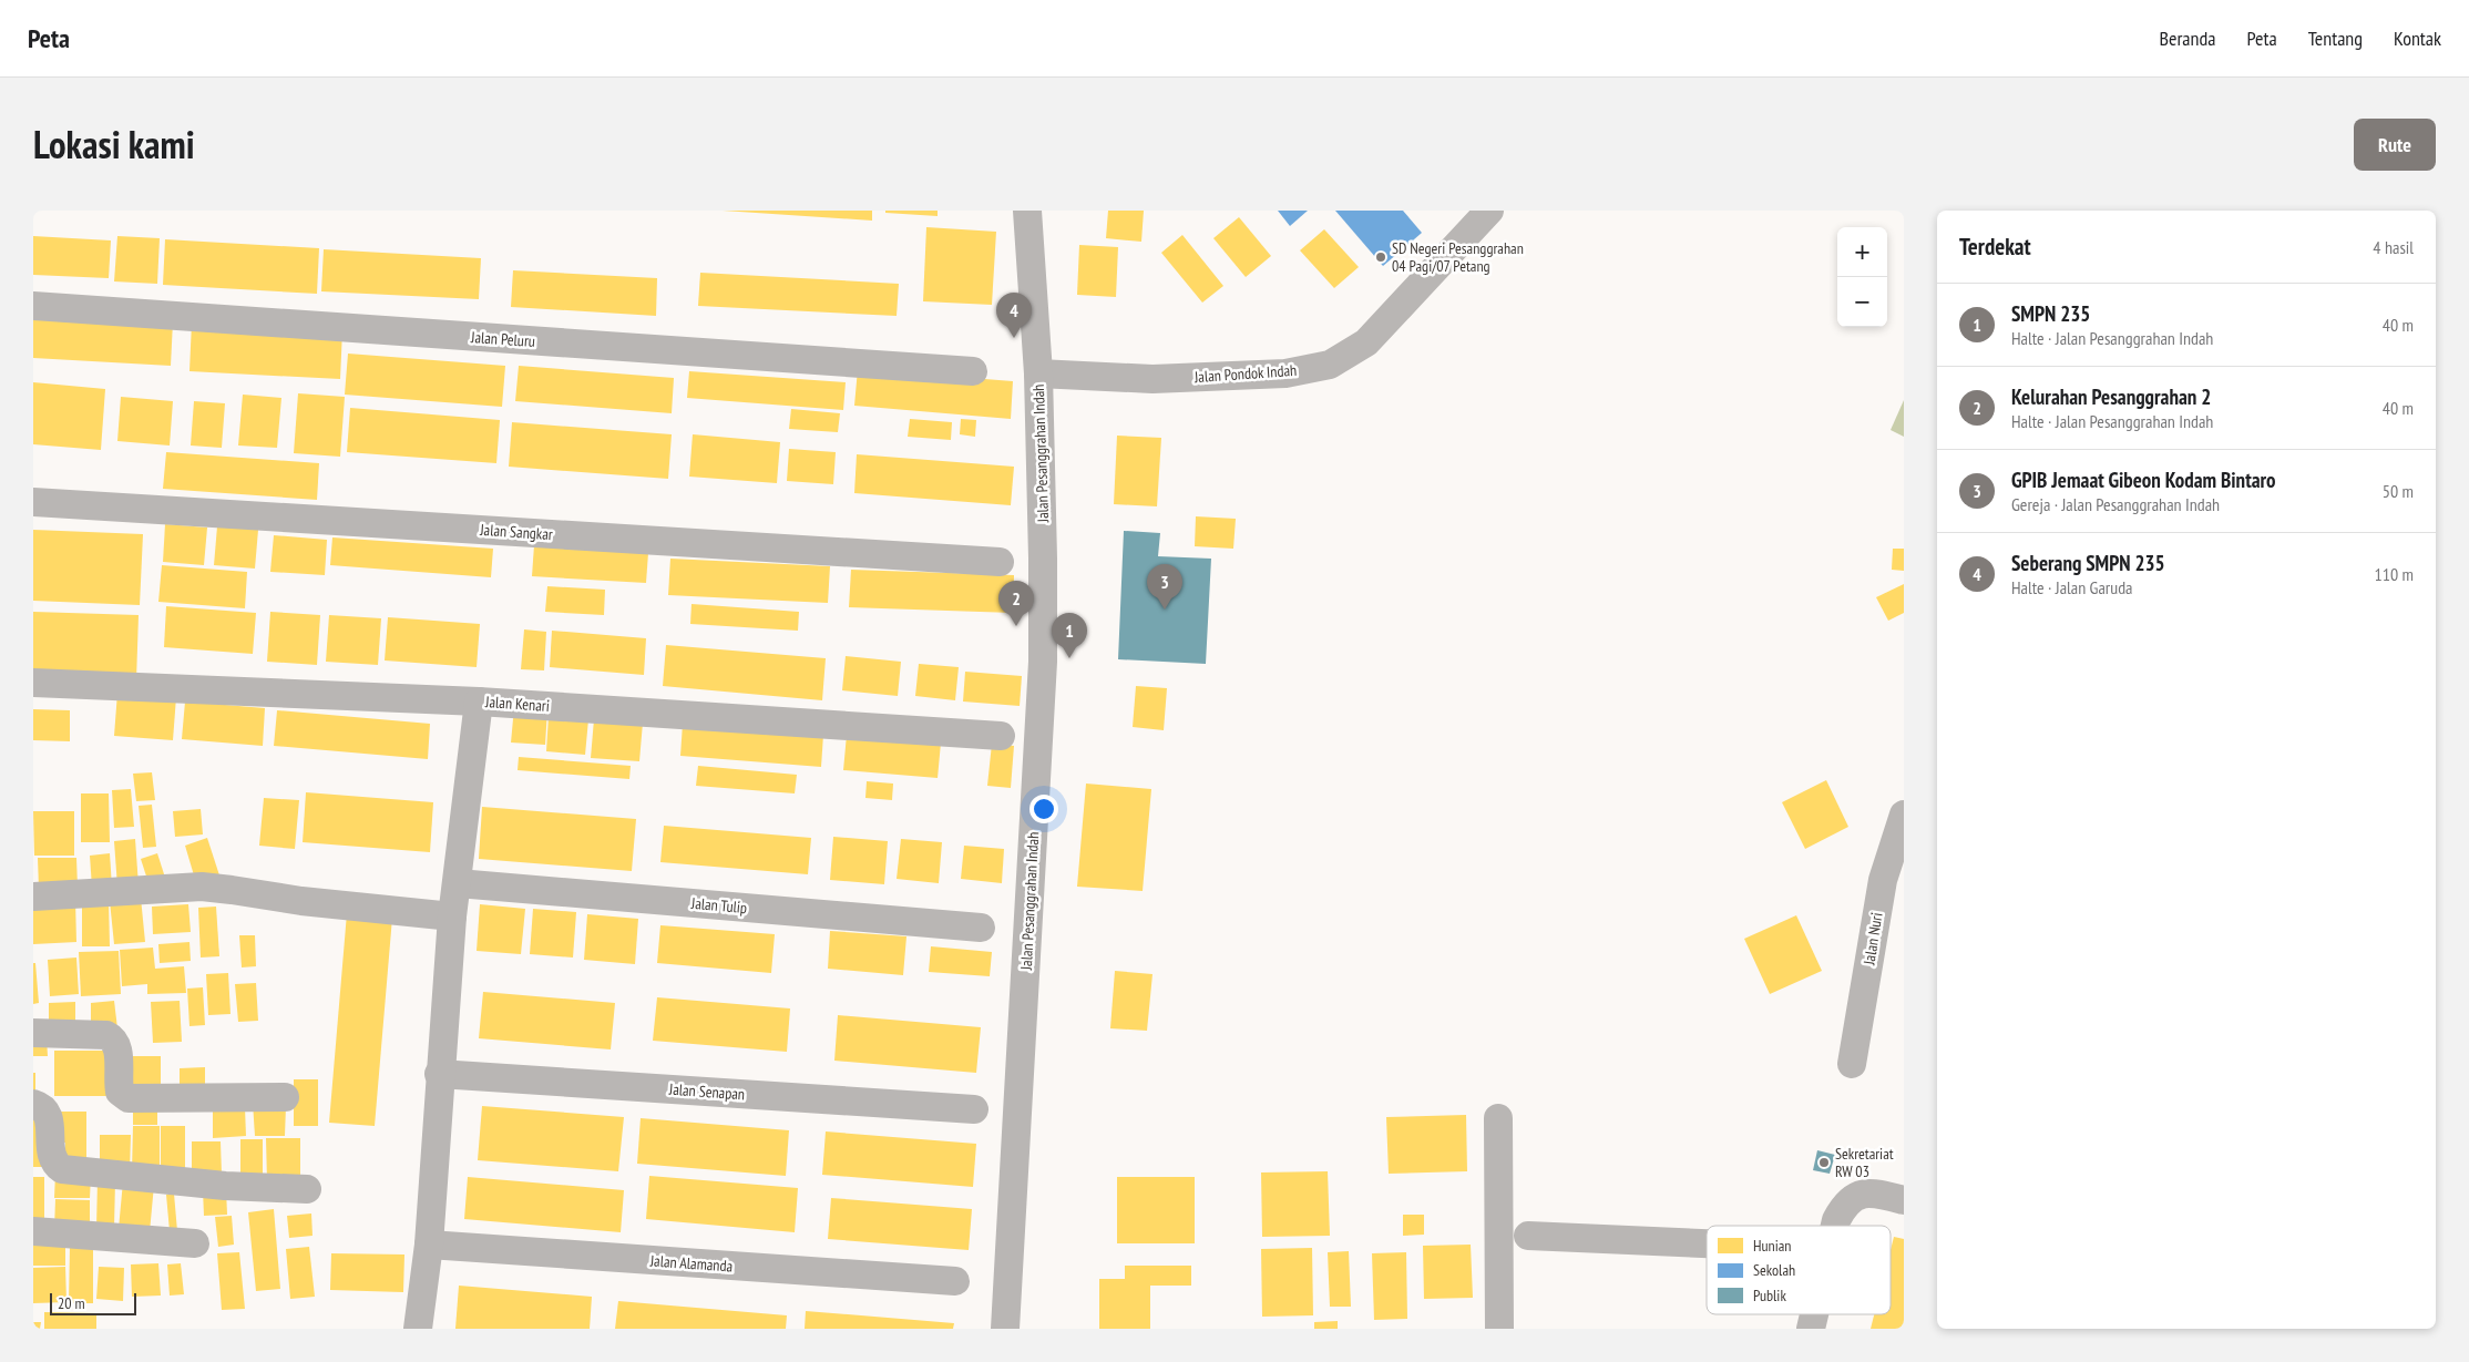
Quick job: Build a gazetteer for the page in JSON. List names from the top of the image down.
{
  "streets": {
    "street": [
      "Jalan Peluru",
      "Jalan Pondok Indah",
      "Jalan Pesanggrahan Indah",
      "Jalan Sangkar",
      "Jalan Kenari",
      "Jalan Tulip",
      "Jalan Nuri",
      "Jalan Senapan",
      "Jalan Alamanda"
    ]
  },
  "crossings": [
    ["Jalan Pondok Indah", "Jalan Pesanggrahan Indah"]
  ],
  "places": ["SD Negeri Pesanggrahan 04 Pagi/07 Petang", "Sekretariat RW 03"],
  "legend": ["Hunian", "Sekolah", "Publik"],
  "scale_bar": "20 m",
  "page": {
    "header": "Peta",
    "nav": [
      "Beranda",
      "Peta",
      "Tentang",
      "Kontak"
    ],
    "title": "Lokasi kami",
    "buttons": "Rute",
    "heading": ["Terdekat", "4 hasil"],
    "map_buttons": ["+", "−"],
    "list": [
      {
        "mark": "1",
        "name": "SMPN 235",
        "note": "Halte · Jalan Pesanggrahan Indah",
        "value": "40 m"
      },
      {
        "mark": "2",
        "name": "Kelurahan Pesanggrahan 2",
        "note": "Halte · Jalan Pesanggrahan Indah",
        "value": "40 m"
      },
      {
        "mark": "3",
        "name": "GPIB Jemaat Gibeon Kodam Bintaro",
        "note": "Gereja · Jalan Pesanggrahan Indah",
        "value": "50 m"
      },
      {
        "mark": "4",
        "name": "Seberang SMPN 235",
        "note": "Halte · Jalan Garuda",
        "value": "110 m"
      }
    ],
    "pins": [
      "4",
      "3",
      "2",
      "1"
    ],
    "scale": "20 m"
  }
}
